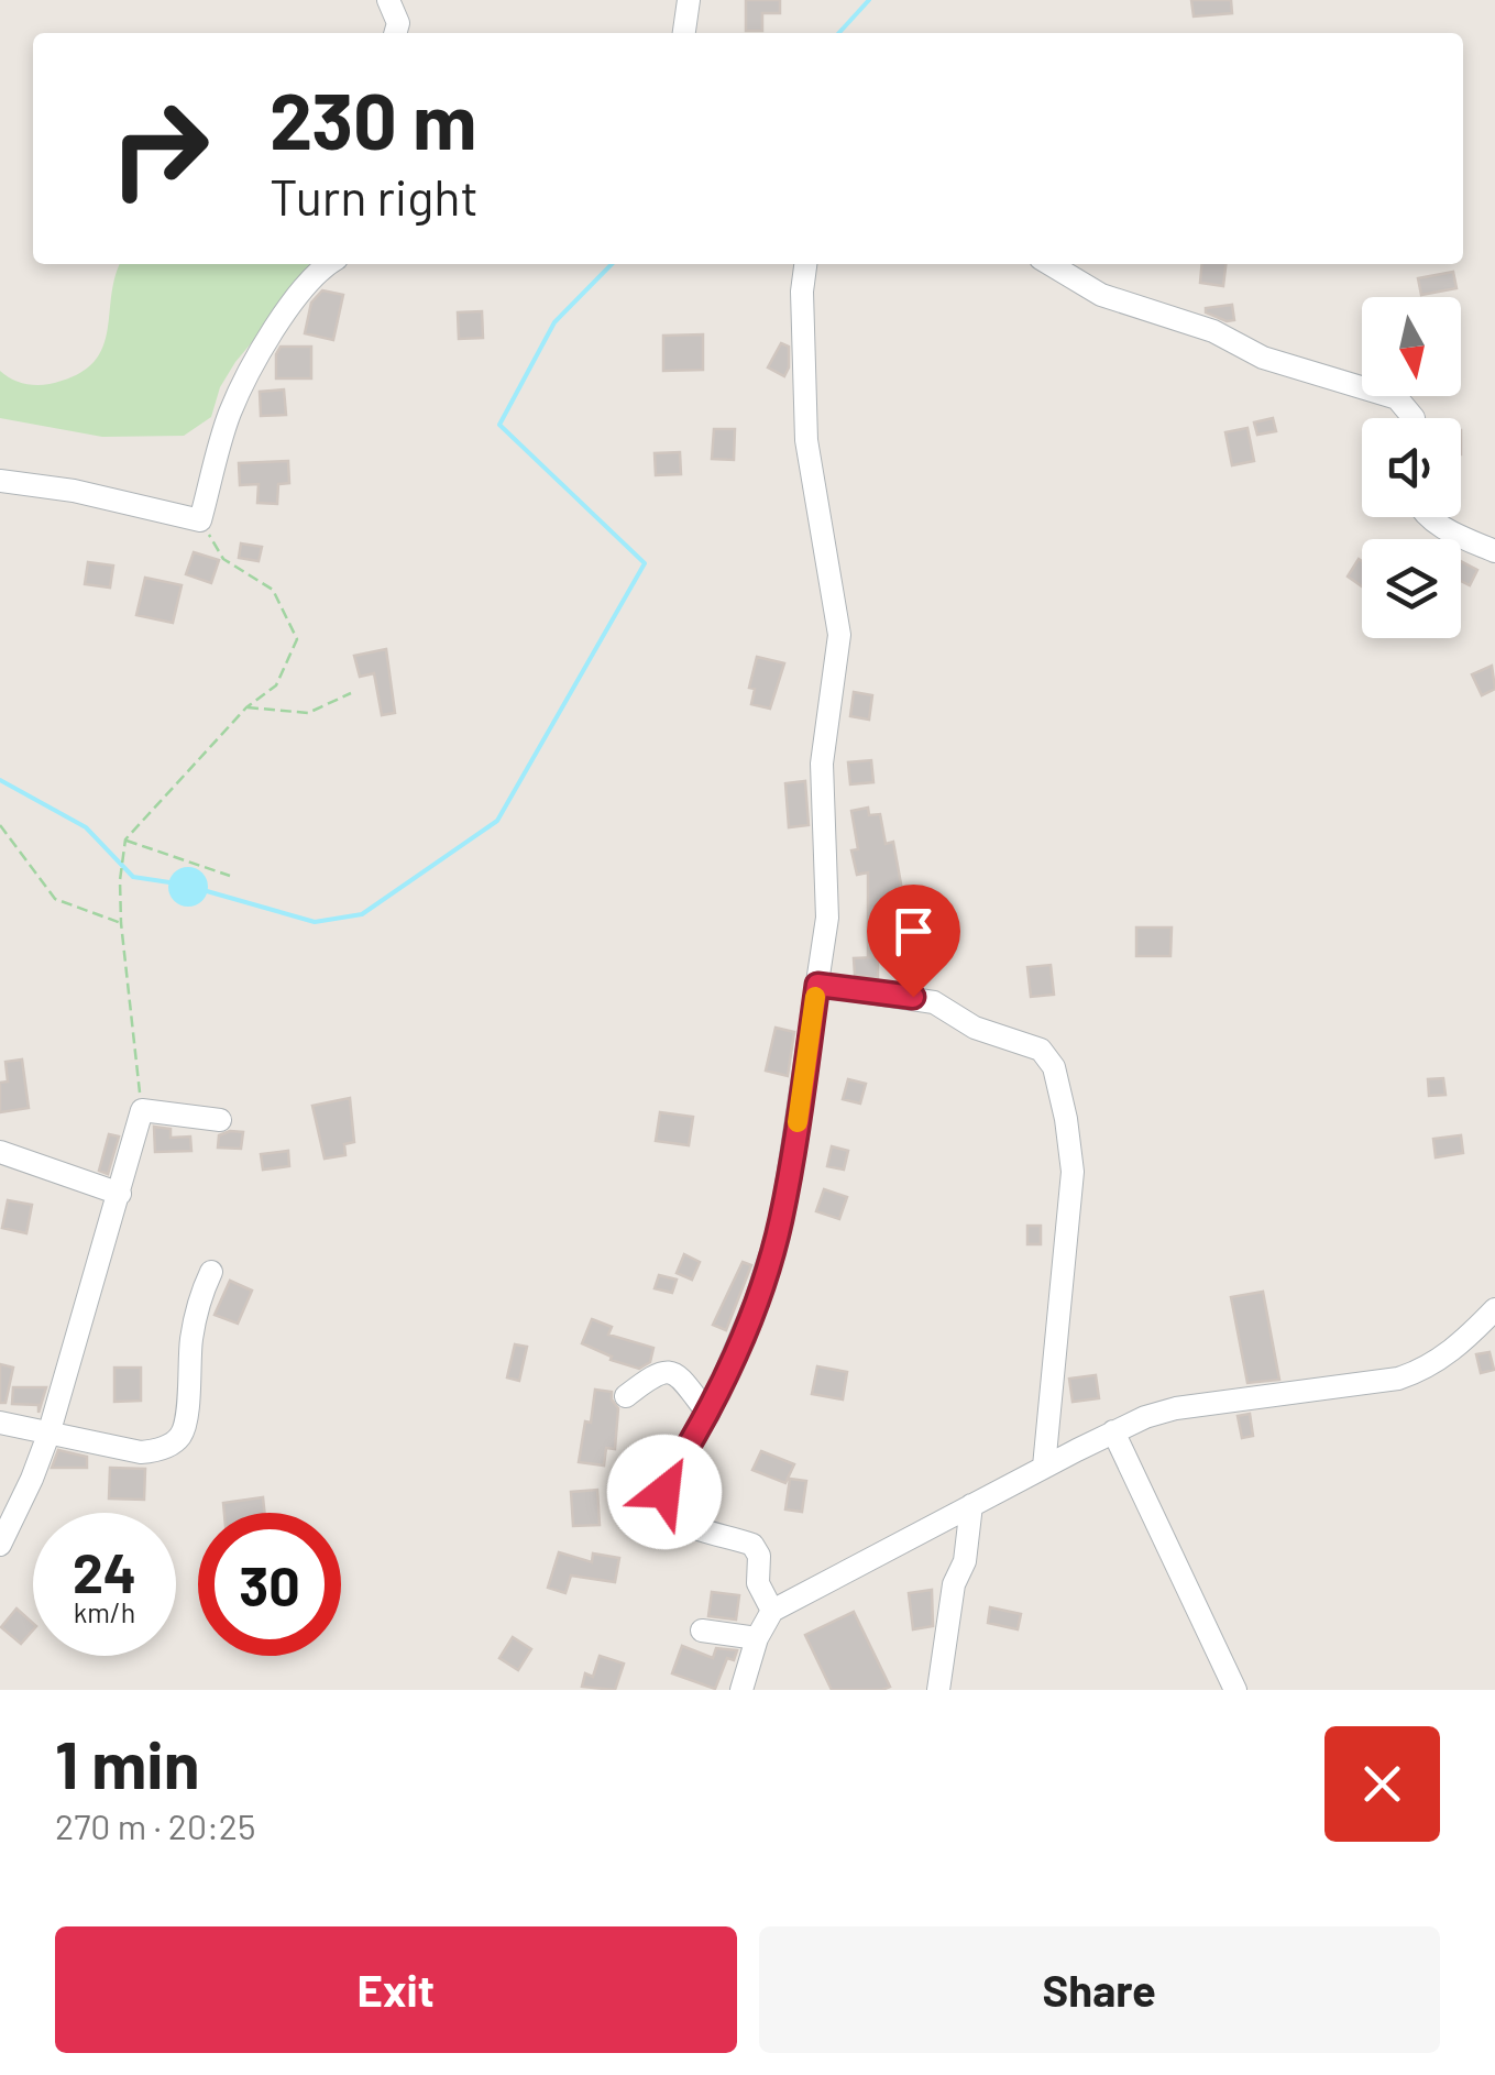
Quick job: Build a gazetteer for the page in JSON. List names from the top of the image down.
{
  "north": "bottom",
  "page": {
    "turn": ["230 m", "Turn right"],
    "speed": "24 km/h",
    "limit": "30",
    "heading": ["1 min", "270 m · 20:25"],
    "buttons": ["Exit", "Share"]
  }
}
